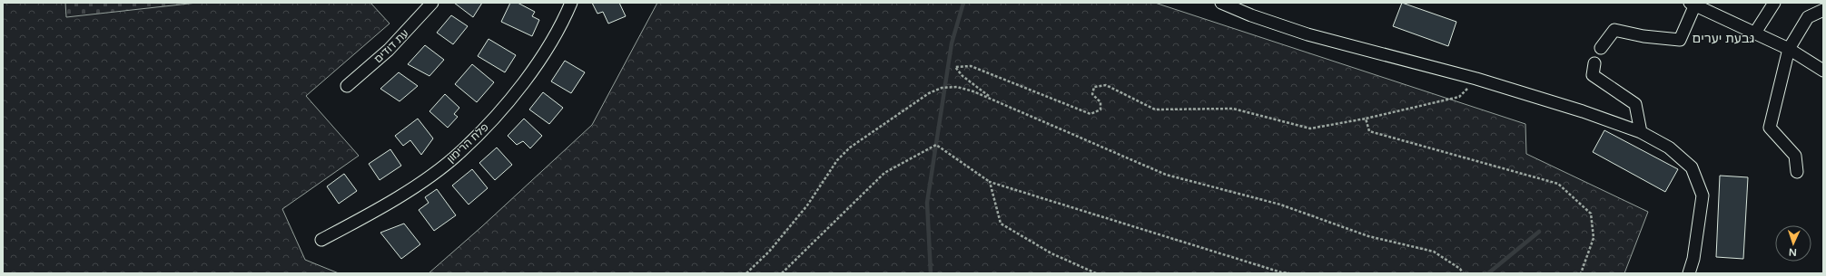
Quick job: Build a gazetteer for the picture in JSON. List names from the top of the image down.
{
  "streets": {
    "street": ["עת דודים", "פלח הרימון"]
  },
  "districts": ["גבעת יערים"],
  "north": "bottom"
}
